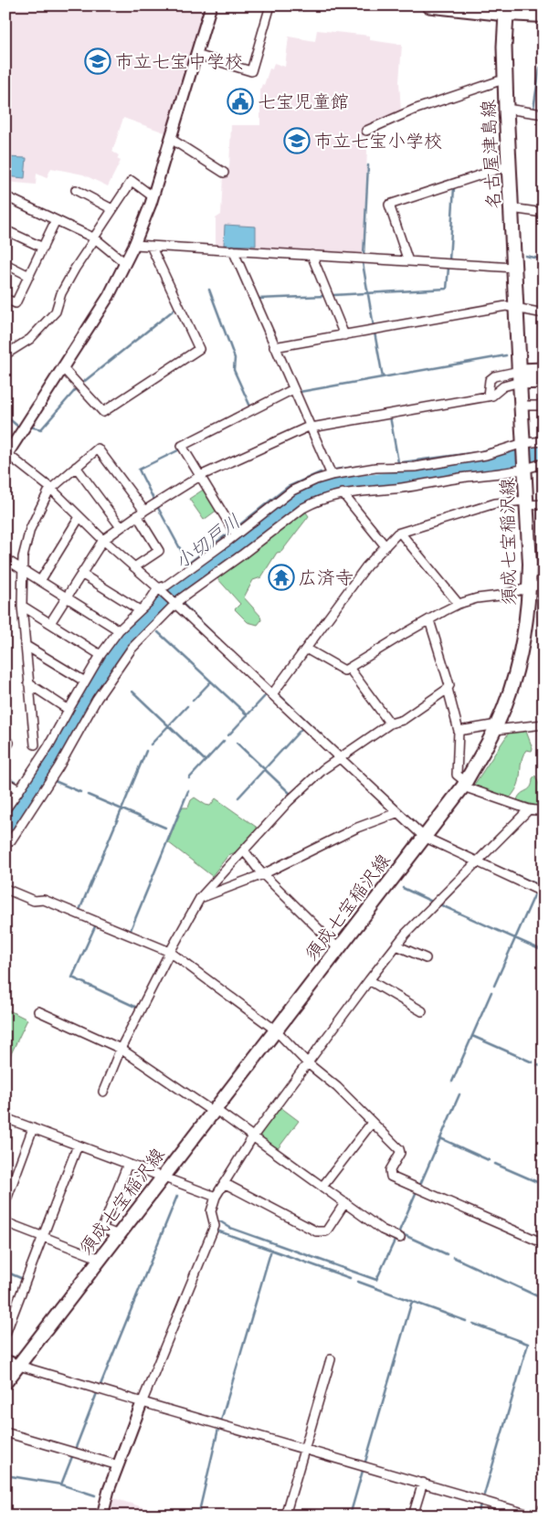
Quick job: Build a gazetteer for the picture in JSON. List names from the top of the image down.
{
  "streets": {
    "main road": ["名古屋津島線", "須成七宝稲沢線"]
  },
  "crossings": [
    ["名古屋津島線", "須成七宝稲沢線"]
  ],
  "water": ["小切戸川"],
  "places": {
    "school or university": ["市立七宝中学校", "市立七宝小学校"],
    "public building": ["七宝児童館"],
    "temple": ["広済寺"]
  }
}
